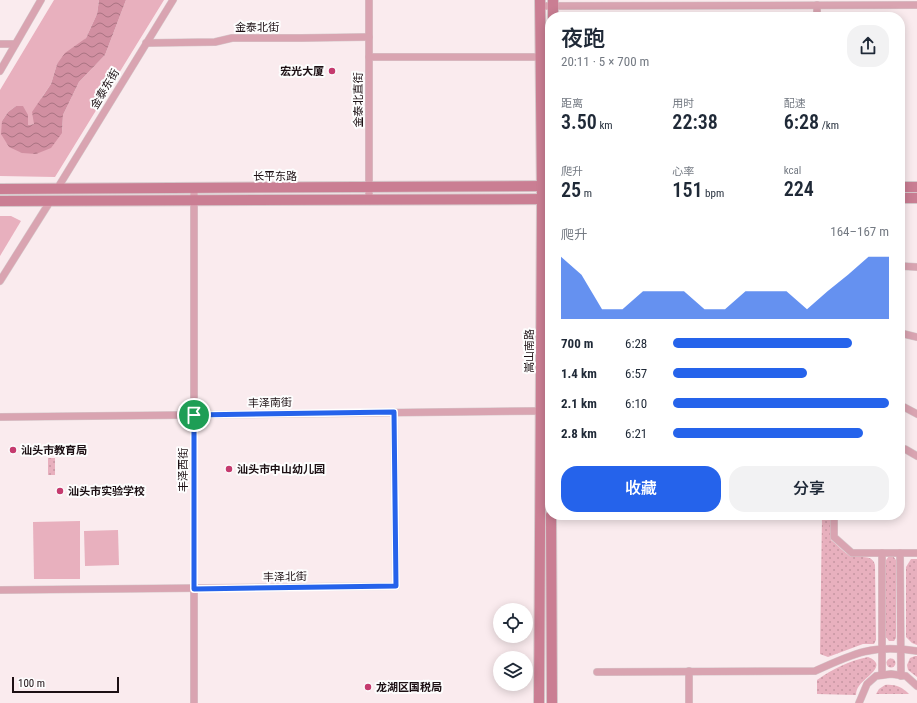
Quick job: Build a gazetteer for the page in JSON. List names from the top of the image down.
{
  "streets": {
    "street": [
      "金泰北街",
      "金泰东街",
      "金泰北直街",
      "长平东路",
      "嵩山南路",
      "丰泽南街",
      "丰泽西街",
      "丰泽北街"
    ]
  },
  "crossings": [
    ["金泰北街", "金泰东街"],
    ["金泰北街", "金泰北直街"],
    ["金泰东街", "长平东路"],
    ["金泰北直街", "长平东路"],
    ["长平东路", "丰泽西街"],
    ["嵩山南路", "丰泽南街"],
    ["丰泽南街", "丰泽西街"],
    ["丰泽南街", "丰泽北街"],
    ["丰泽西街", "丰泽北街"]
  ],
  "places": [
    "宏光大厦",
    "汕头市教育局",
    "汕头市中山幼儿园",
    "汕头市实验学校",
    "龙湖区国税局"
  ],
  "scale_bar": "100 m",
  "page": {
    "heading": ["夜跑", "20:11 · 5 × 700 m"],
    "stats": [
      ["距离", "3.50 km"],
      ["用时", "22:38"],
      ["配速", "6:28 /km"],
      ["爬升", "25 m"],
      ["心率", "151 bpm"],
      ["kcal", "224"]
    ],
    "chart": ["爬升", "164–167 m"],
    "list": [
      {
        "name": "700 m",
        "note": "6:28"
      },
      {
        "name": "1.4 km",
        "note": "6:57"
      },
      {
        "name": "2.1 km",
        "note": "6:10"
      },
      {
        "name": "2.8 km",
        "note": "6:21"
      }
    ],
    "buttons": ["收藏", "分享"],
    "scale": "100 m"
  }
}
